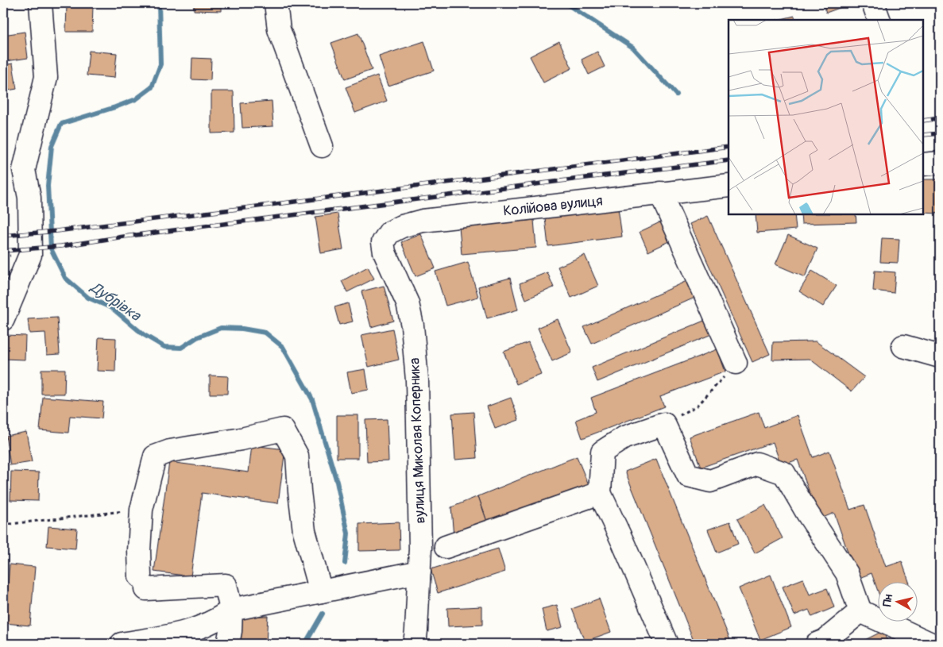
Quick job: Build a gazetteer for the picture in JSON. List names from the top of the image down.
{
  "streets": {
    "street": ["Колійова вулиця", "вулиця Миколая Коперника"]
  },
  "crossings": [
    ["Колійова вулиця", "вулиця Миколая Коперника"]
  ],
  "water": ["Дубрівка"],
  "north": "left"
}
